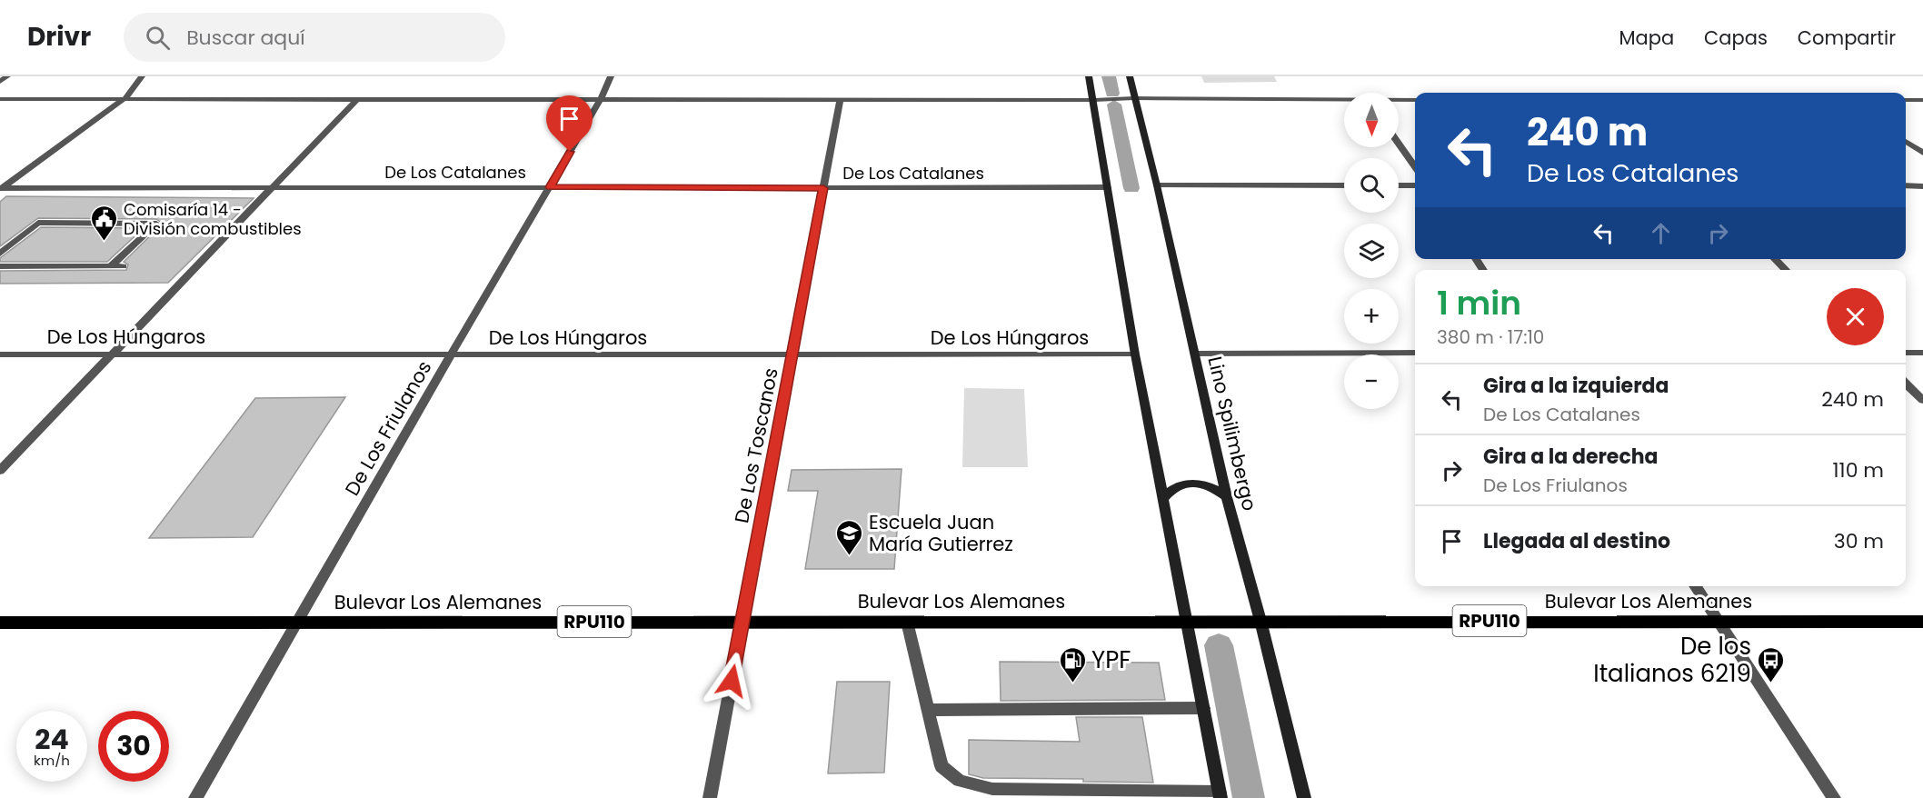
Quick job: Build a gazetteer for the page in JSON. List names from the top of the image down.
{
  "streets": {
    "main road": ["Lino Spilimbergo", "Bulevar Los Alemanes", "RPU110"],
    "street": [
      "De Los Catalanes",
      "De Los Húngaros",
      "De Los Friulanos",
      "De Los Toscanos"
    ]
  },
  "crossings": [
    ["De Los Catalanes", "De Los Friulanos"],
    ["De Los Catalanes", "De Los Toscanos"],
    ["De Los Húngaros", "De Los Friulanos"],
    ["De Los Húngaros", "De Los Toscanos"],
    ["De Los Friulanos", "Bulevar Los Alemanes"],
    ["Lino Spilimbergo", "Bulevar Los Alemanes"],
    ["De Los Toscanos", "Bulevar Los Alemanes"]
  ],
  "places": {
    "public building": ["Comisaría 14 - División combustibles"],
    "school or university": ["Escuela Juan María Gutierrez"],
    "fuel station": ["YPF"],
    "bus stop": ["De los Italianos 6219"]
  },
  "north": "bottom",
  "page": {
    "header": "Drivr",
    "search": "Buscar aquí",
    "nav": ["Mapa", "Capas", "Compartir"],
    "map_buttons": ["+", "−"],
    "turn": ["240 m", "De Los Catalanes"],
    "heading": ["1 min", "380 m · 17:10"],
    "list": [
      {
        "name": "Gira a la izquierda",
        "note": "De Los Catalanes",
        "value": "240 m"
      },
      {
        "name": "Gira a la derecha",
        "note": "De Los Friulanos",
        "value": "110 m"
      },
      {
        "name": "Llegada al destino",
        "value": "30 m"
      }
    ],
    "speed": "24 km/h",
    "limit": "30"
  }
}
